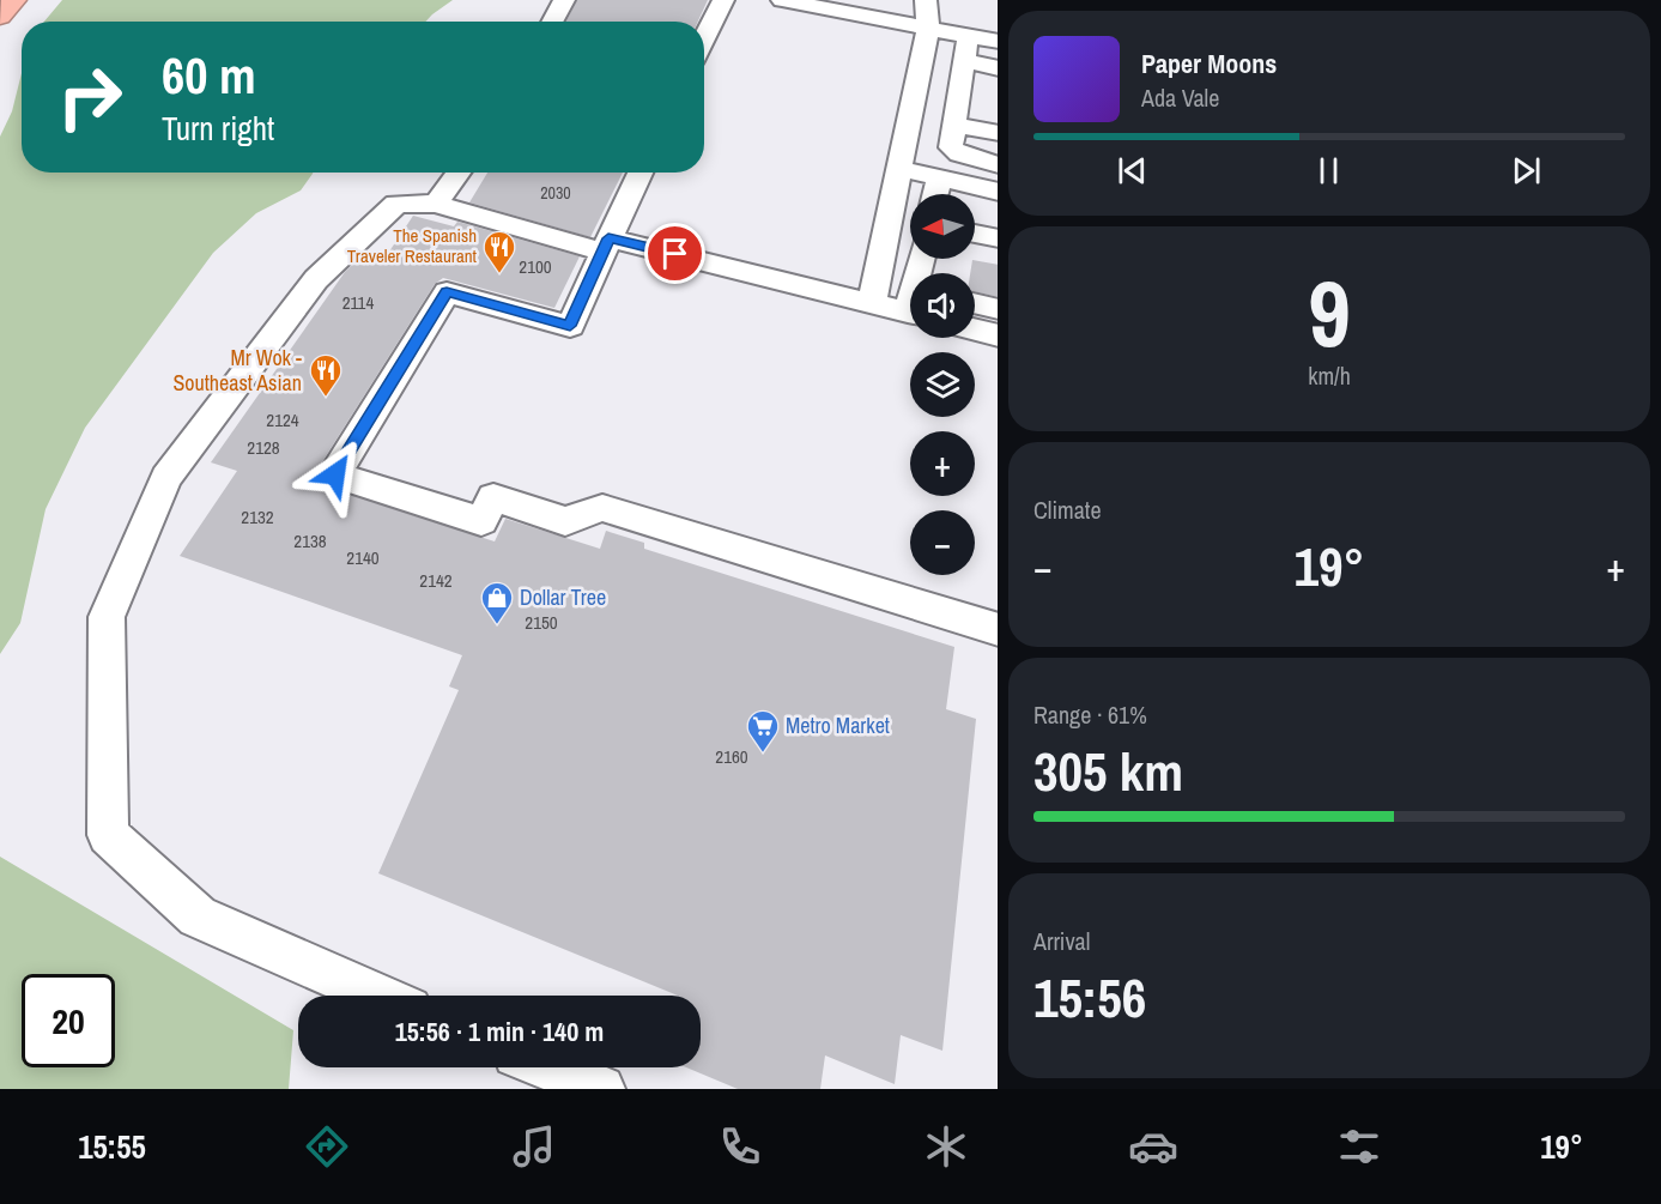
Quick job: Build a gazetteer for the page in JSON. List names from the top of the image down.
{
  "places": {
    "restaurant": ["The Spanish Traveler Restaurant", "Mr Wok - Southeast Asian"],
    "shop": ["Dollar Tree"],
    "supermarket": ["Metro Market"]
  },
  "house_numbers": [
    "2030",
    "2100",
    "2114",
    "2124",
    "2128",
    "2132",
    "2138",
    "2140",
    "2142",
    "2150",
    "2160"
  ],
  "north": "left",
  "page": {
    "turn": ["60 m", "Turn right"],
    "song": ["Paper Moons", "Ada Vale"],
    "map_buttons": ["+", "−"],
    "tile": [
      ["9", "km/h"],
      "Climate",
      ["Range · 61%", "305 km"],
      ["Arrival", "15:56"]
    ],
    "heat": ["−", "19°", "+"],
    "limit": "20",
    "trip": "15:56 · 1 min · 140 m",
    "tabs": ["15:55", "19°"]
  }
}
